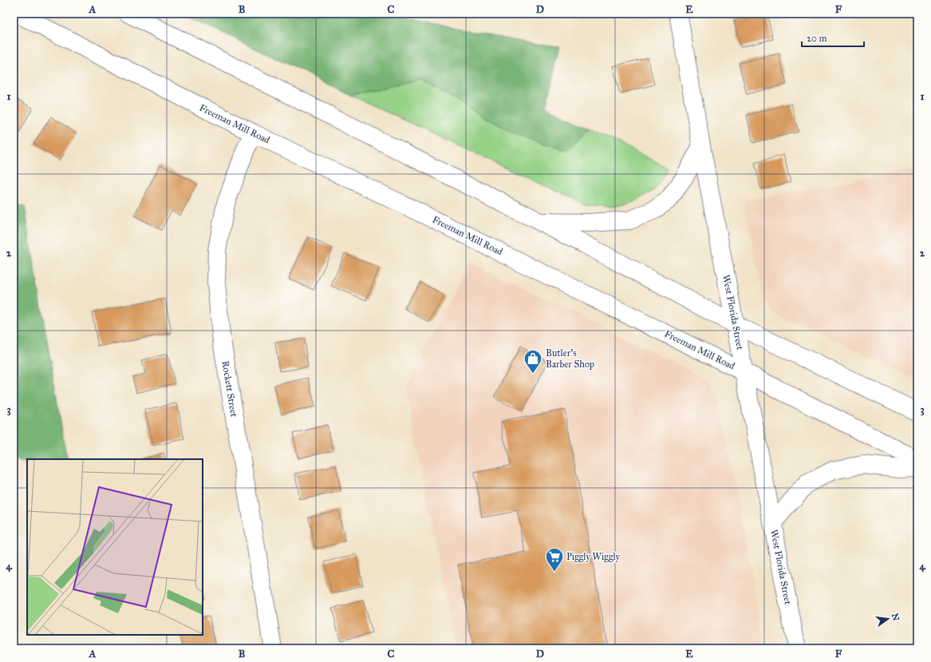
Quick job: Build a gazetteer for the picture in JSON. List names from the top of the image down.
{
  "streets": {
    "main road": ["Freeman Mill Road", "West Florida Street", "Rockett Street"]
  },
  "crossings": [
    ["Freeman Mill Road", "West Florida Street"],
    ["Freeman Mill Road", "Rockett Street"]
  ],
  "places": {
    "shop": ["Butler's Barber Shop"],
    "supermarket": ["Piggly Wiggly"]
  },
  "scale_bar": "20 m",
  "north": "right",
  "grid": {
    "columns": [
      "A",
      "B",
      "C",
      "D",
      "E",
      "F"
    ],
    "rows": [
      "1",
      "2",
      "3",
      "4"
    ]
  }
}
